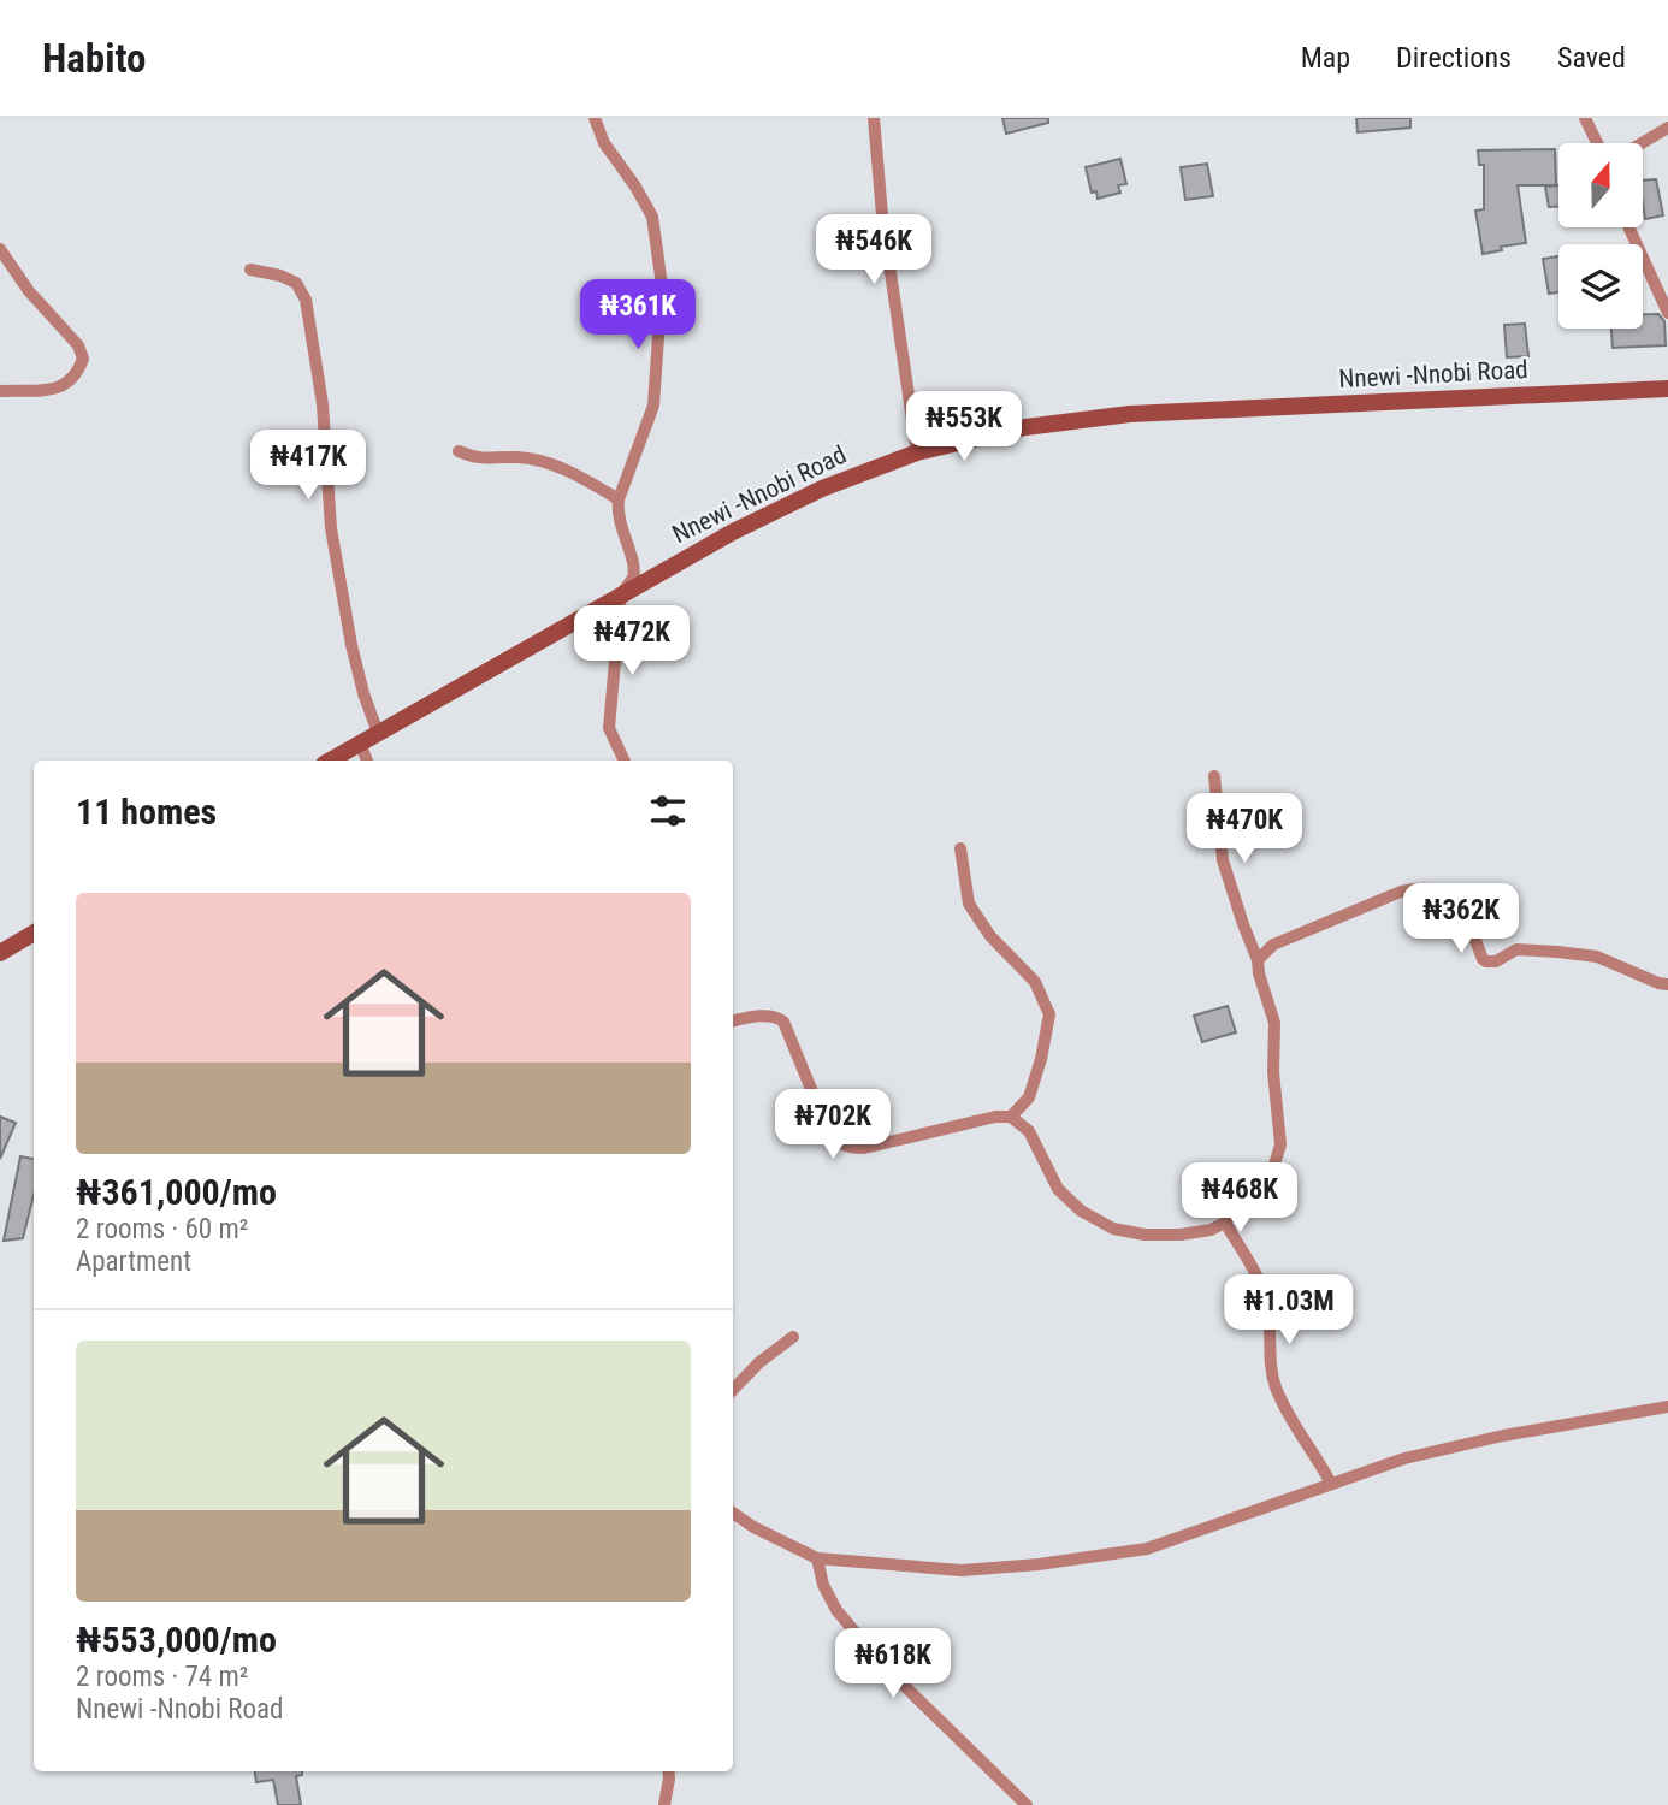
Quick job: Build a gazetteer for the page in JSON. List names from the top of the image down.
{
  "streets": {
    "main road": ["Nnewi -Nnobi Road"]
  },
  "north": "top",
  "page": {
    "header": "Habito",
    "nav": ["Map", "Directions", "Saved"],
    "price": [
      "₦546K",
      "₦361K",
      "₦553K",
      "₦417K",
      "₦472K",
      "₦470K",
      "₦362K",
      "₦702K",
      "₦468K",
      "₦1.03M",
      "₦618K"
    ],
    "heading": "11 homes",
    "list": [
      {
        "name": "₦361,000/mo",
        "note": "2 rooms · 60 m² · Apartment"
      },
      {
        "name": "₦553,000/mo",
        "note": "2 rooms · 74 m² · Nnewi -Nnobi Road"
      }
    ]
  }
}
